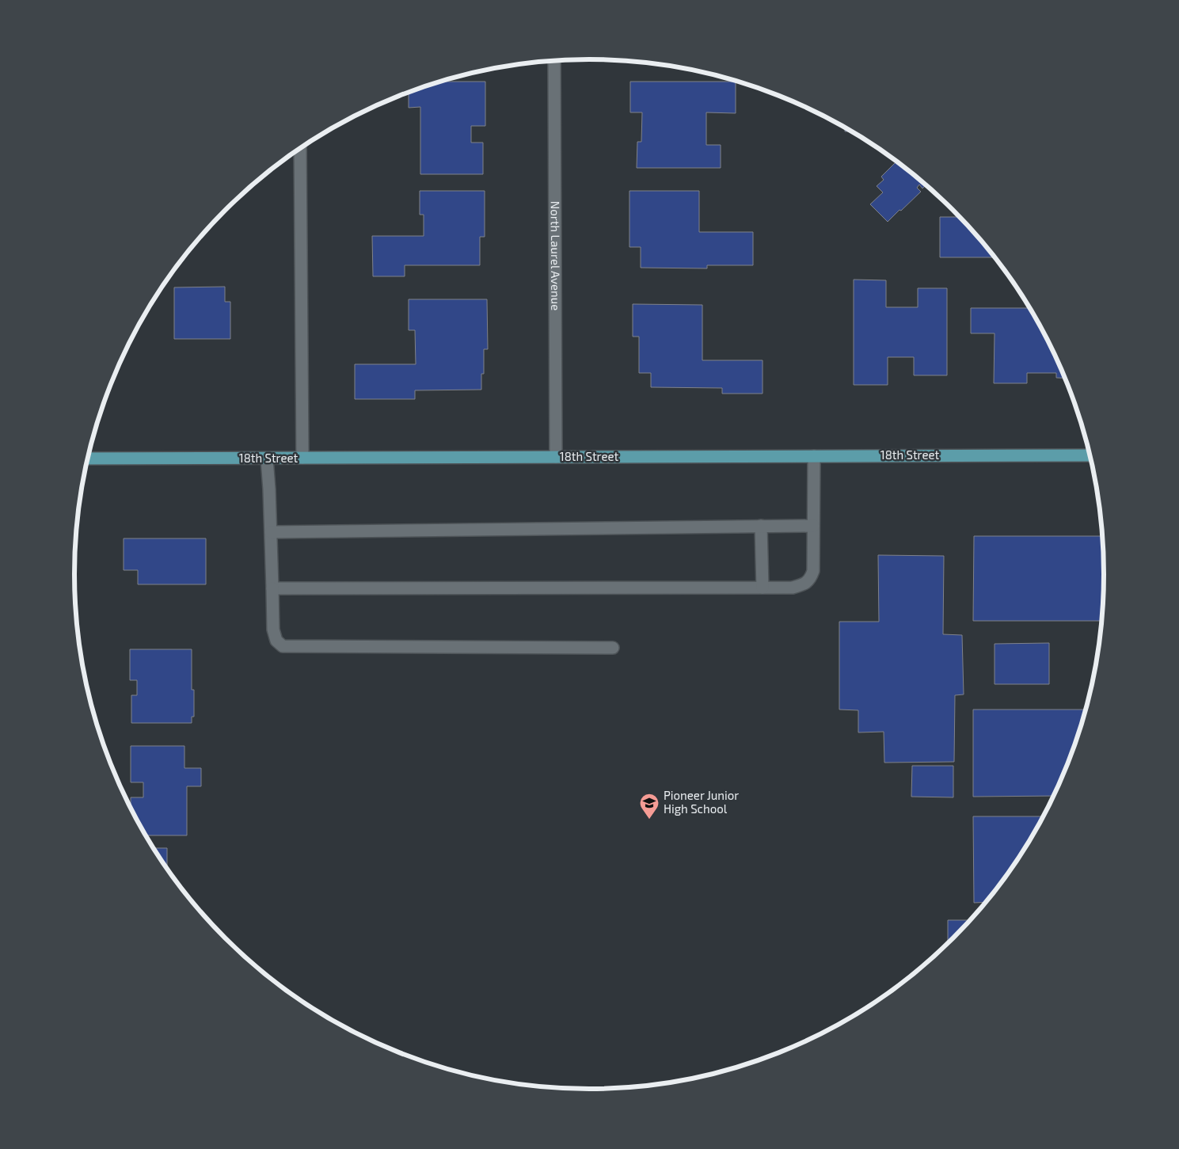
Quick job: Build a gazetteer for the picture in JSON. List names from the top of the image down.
{
  "streets": {
    "main road": ["18th Street"],
    "street": ["North Laurel Avenue"]
  },
  "crossings": [
    ["North Laurel Avenue", "18th Street"]
  ],
  "places": {
    "school or university": ["Pioneer Junior High School"]
  }
}
